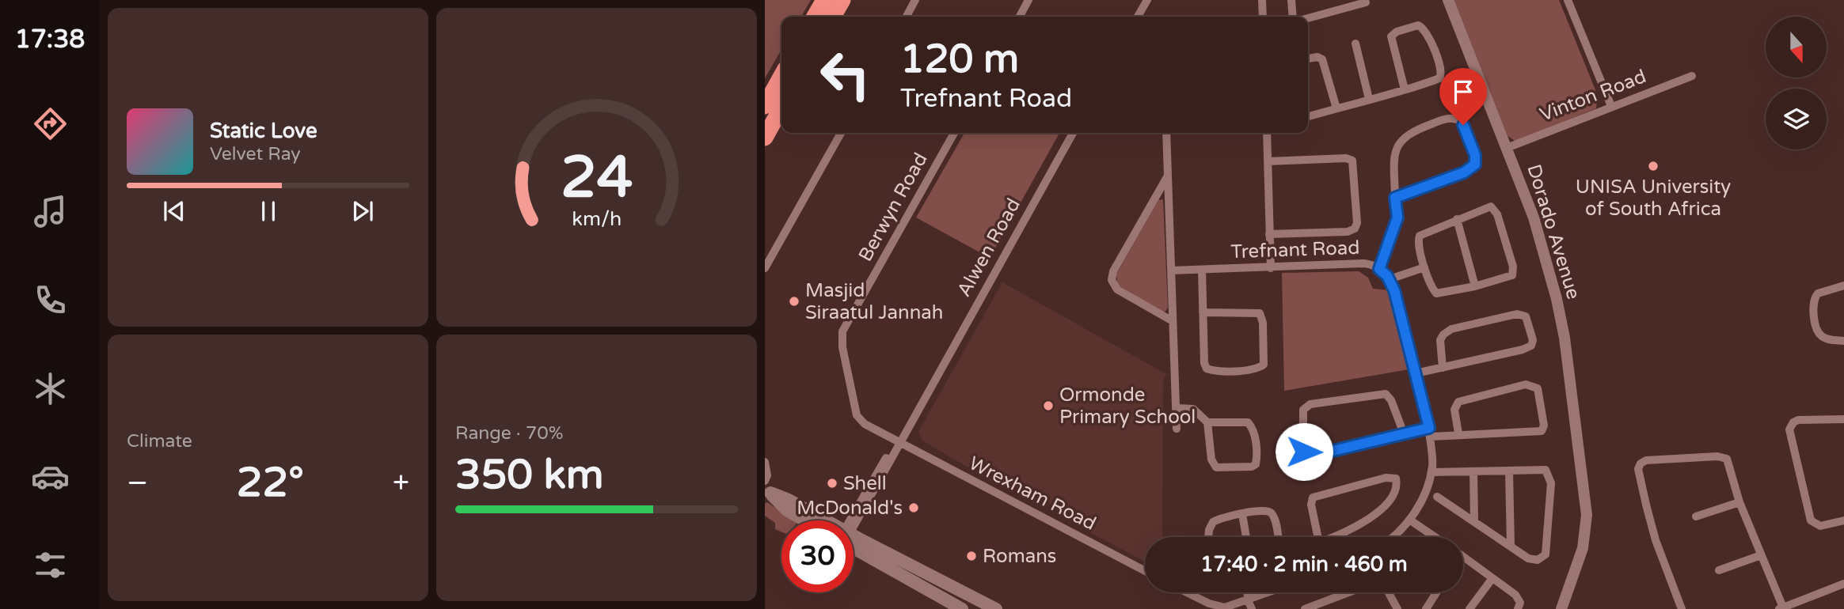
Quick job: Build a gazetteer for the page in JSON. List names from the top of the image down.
{
  "streets": {
    "street": [
      "Vinton Road",
      "Berwyn Road",
      "Dorado Avenue",
      "Alwen Road",
      "Trefnant Road",
      "Wrexham Road"
    ]
  },
  "crossings": [
    ["Vinton Road", "Dorado Avenue"],
    ["Berwyn Road", "Alwen Road"],
    ["Berwyn Road", "Wrexham Road"],
    ["Alwen Road", "Wrexham Road"]
  ],
  "places": [
    "UNISA University of South Africa",
    "Masjid Siraatul Jannah",
    "Ormonde Primary School",
    "Shell",
    "McDonald's",
    "Romans"
  ],
  "north": "bottom",
  "page": {
    "tabs": "17:38",
    "turn": ["120 m", "Trefnant Road"],
    "song": ["Static Love", "Velvet Ray"],
    "tile": [
      "Climate",
      ["Range · 70%", "350 km"]
    ],
    "heat": ["−", "22°", "+"],
    "limit": "30",
    "trip": "17:40 · 2 min · 460 m",
    "gauge": ["24", "km/h"]
  }
}
